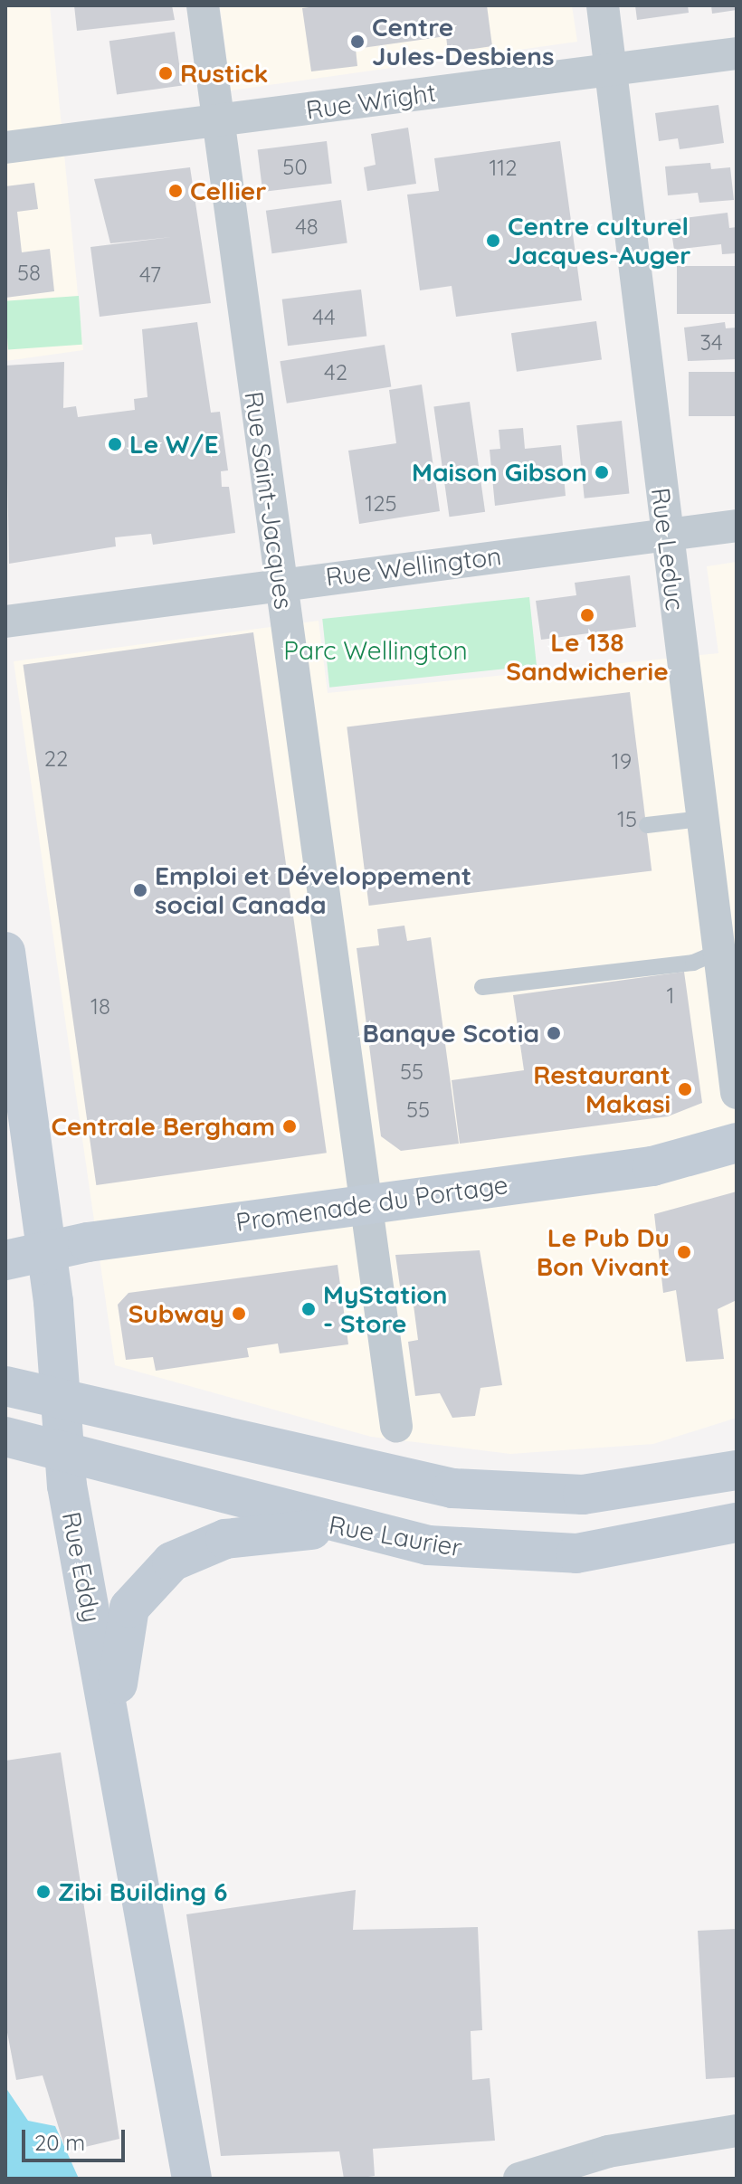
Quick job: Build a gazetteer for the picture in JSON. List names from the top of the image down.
{
  "streets": {
    "main road": ["Promenade du Portage", "Rue Laurier", "Rue Eddy"],
    "street": [
      "Rue Wright",
      "Rue Saint-Jacques",
      "Rue Leduc",
      "Rue Wellington"
    ]
  },
  "crossings": [
    ["Rue Wright", "Rue Saint-Jacques"],
    ["Rue Wright", "Rue Leduc"],
    ["Rue Saint-Jacques", "Rue Wellington"],
    ["Rue Saint-Jacques", "Promenade du Portage"],
    ["Rue Leduc", "Rue Wellington"],
    ["Promenade du Portage", "Rue Eddy"],
    ["Rue Laurier", "Rue Eddy"]
  ],
  "parks": ["Parc Wellington"],
  "places": [
    "Centre Jules-Desbiens",
    "Rustick",
    "Cellier",
    "Centre culturel Jacques-Auger",
    "Le W/E",
    "Maison Gibson",
    "Le 138 Sandwicherie",
    "Emploi et Développement social Canada",
    "Banque Scotia",
    "Restaurant Makasi",
    "Centrale Bergham",
    "Le Pub Du Bon Vivant",
    "MyStation - Store",
    "Subway",
    "Zibi Building 6"
  ],
  "house_numbers": [
    "50",
    "112",
    "48",
    "58",
    "47",
    "44",
    "34",
    "42",
    "125",
    "22",
    "19",
    "15",
    "1",
    "18",
    "55",
    "55"
  ],
  "scale_bar": "20 m"
}
